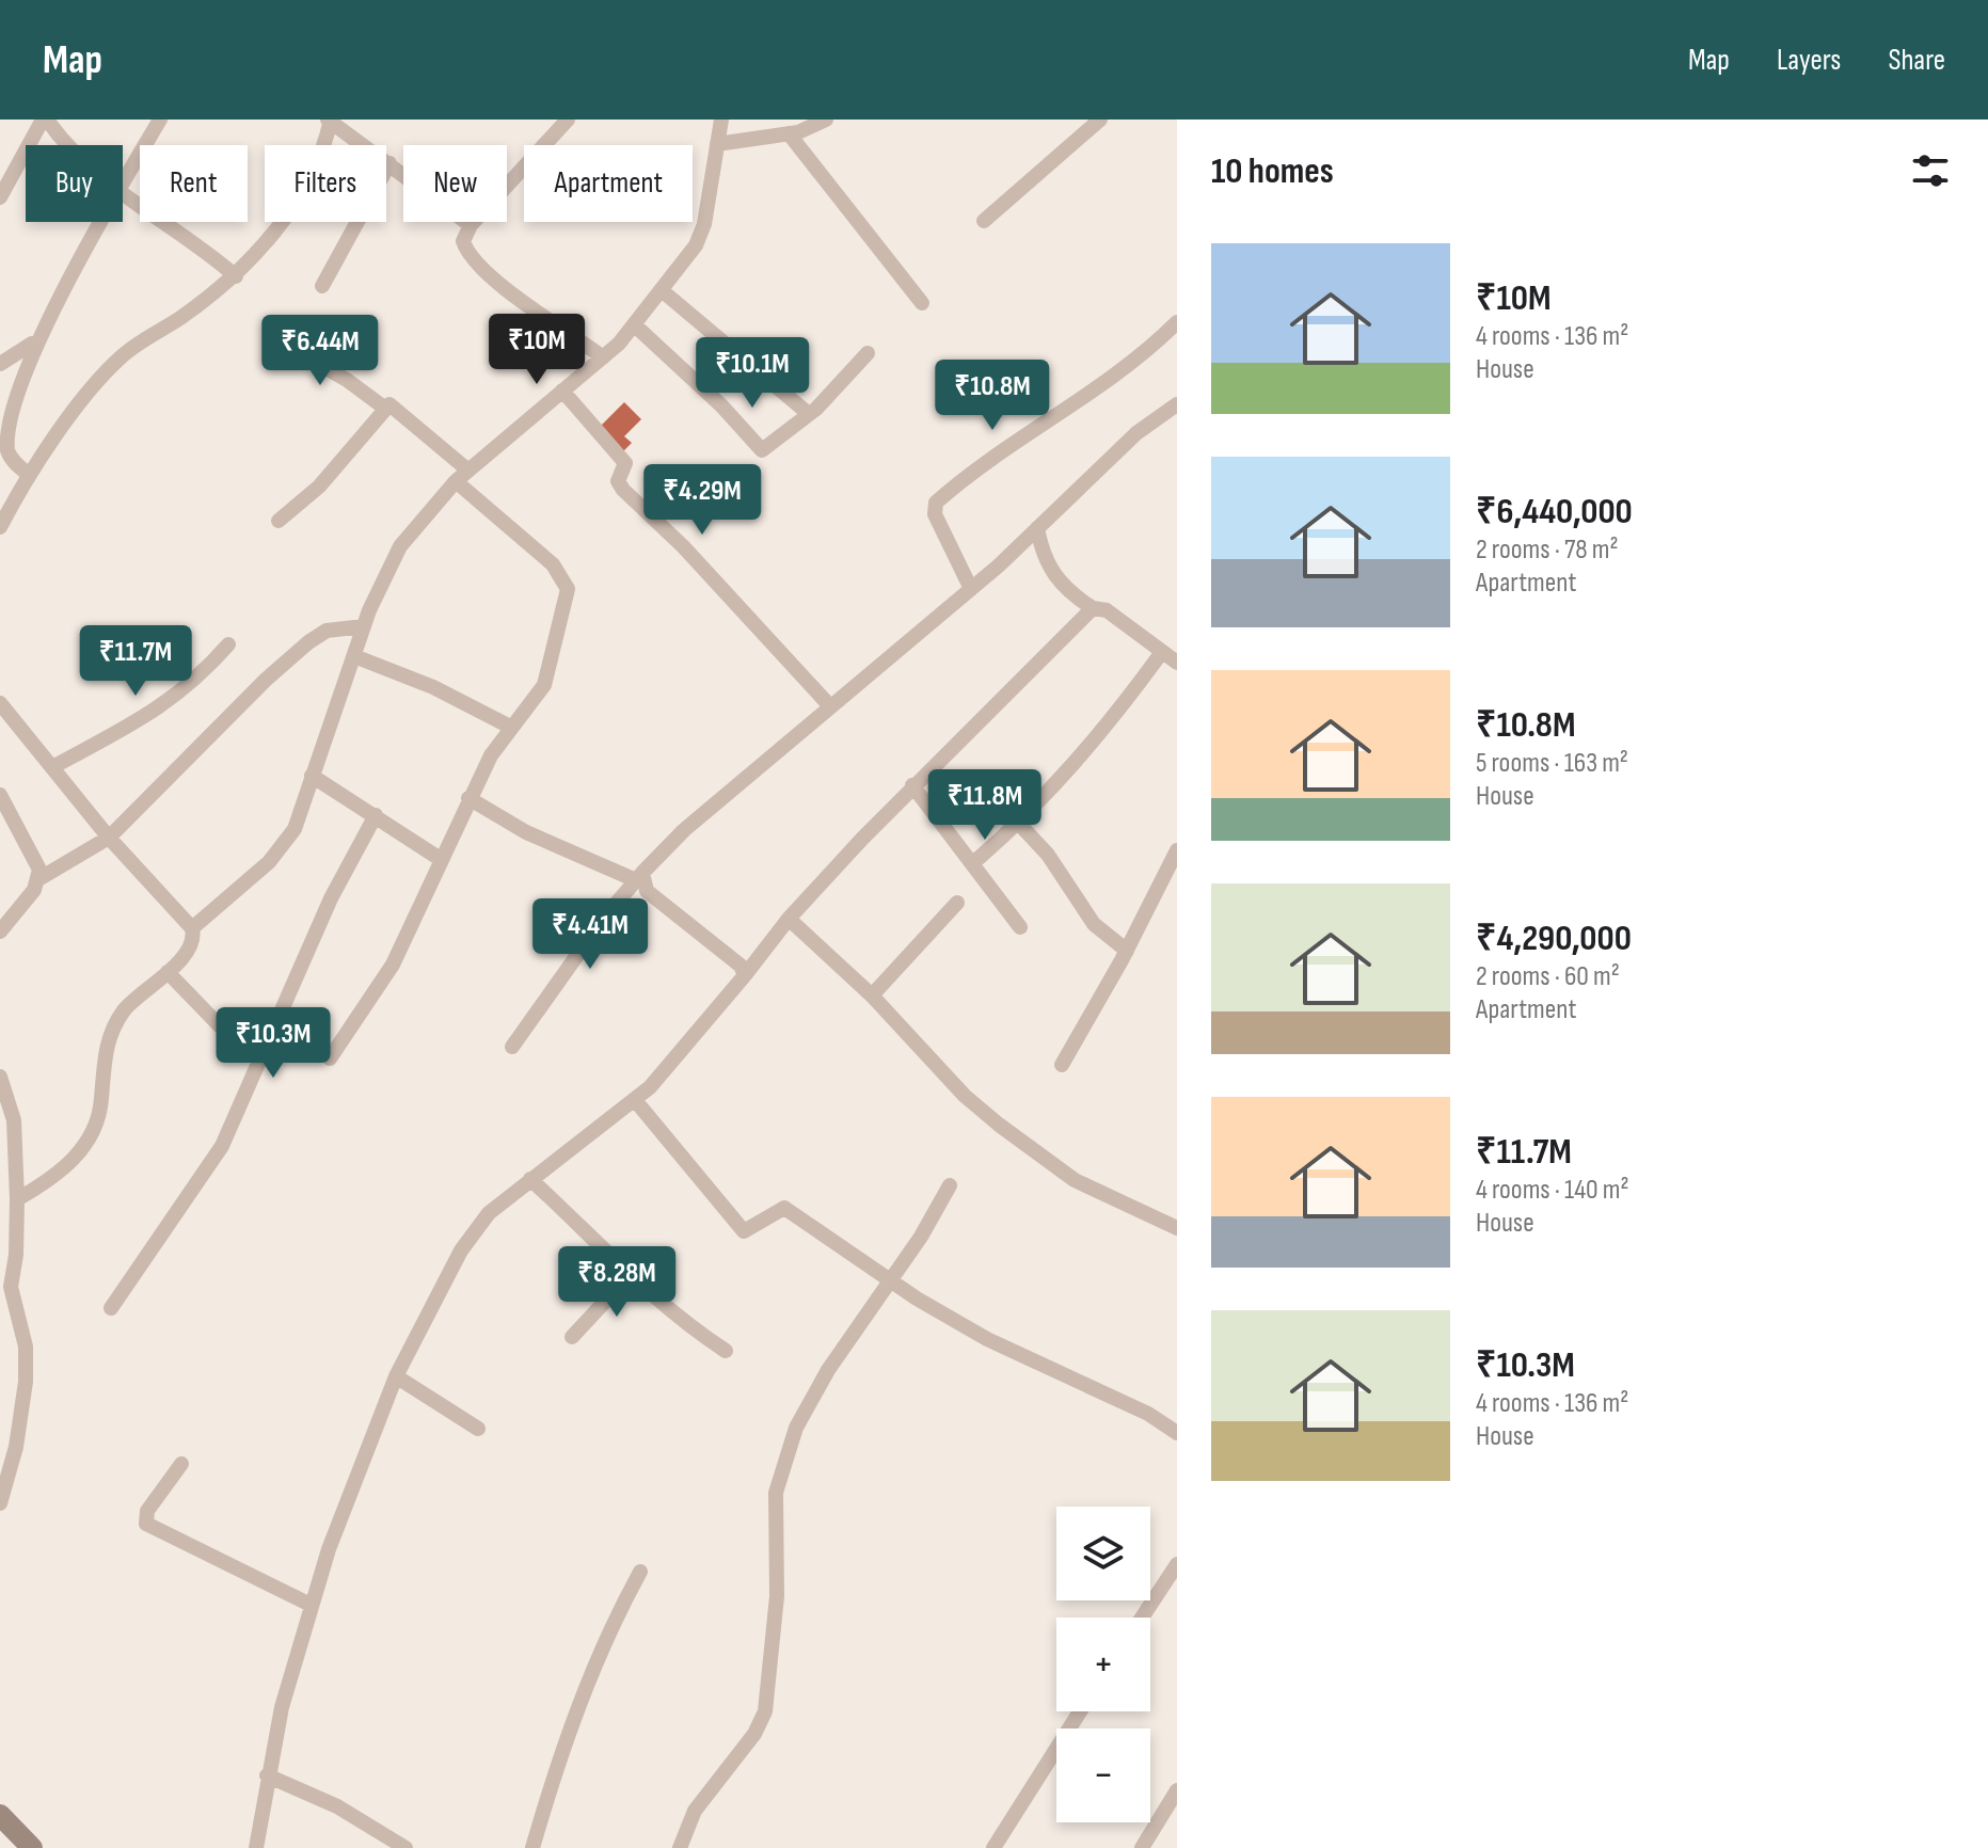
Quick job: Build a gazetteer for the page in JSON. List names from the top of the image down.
{
  "page": {
    "header": "Map",
    "nav": ["Map", "Layers", "Share"],
    "heading": "10 homes",
    "chip": [
      "Buy",
      "Rent",
      "Filters",
      "New",
      "Apartment"
    ],
    "list": [
      {
        "name": "₹10M",
        "note": "4 rooms · 136 m² · House"
      },
      {
        "name": "₹6,440,000",
        "note": "2 rooms · 78 m² · Apartment"
      },
      {
        "name": "₹10.8M",
        "note": "5 rooms · 163 m² · House"
      },
      {
        "name": "₹4,290,000",
        "note": "2 rooms · 60 m² · Apartment"
      },
      {
        "name": "₹11.7M",
        "note": "4 rooms · 140 m² · House"
      },
      {
        "name": "₹10.3M",
        "note": "4 rooms · 136 m² · House"
      }
    ],
    "price": [
      "₹10M",
      "₹6.44M",
      "₹10.1M",
      "₹10.8M",
      "₹4.29M",
      "₹11.7M",
      "₹11.8M",
      "₹4.41M",
      "₹10.3M",
      "₹8.28M"
    ],
    "map_buttons": ["+", "−"]
  }
}
